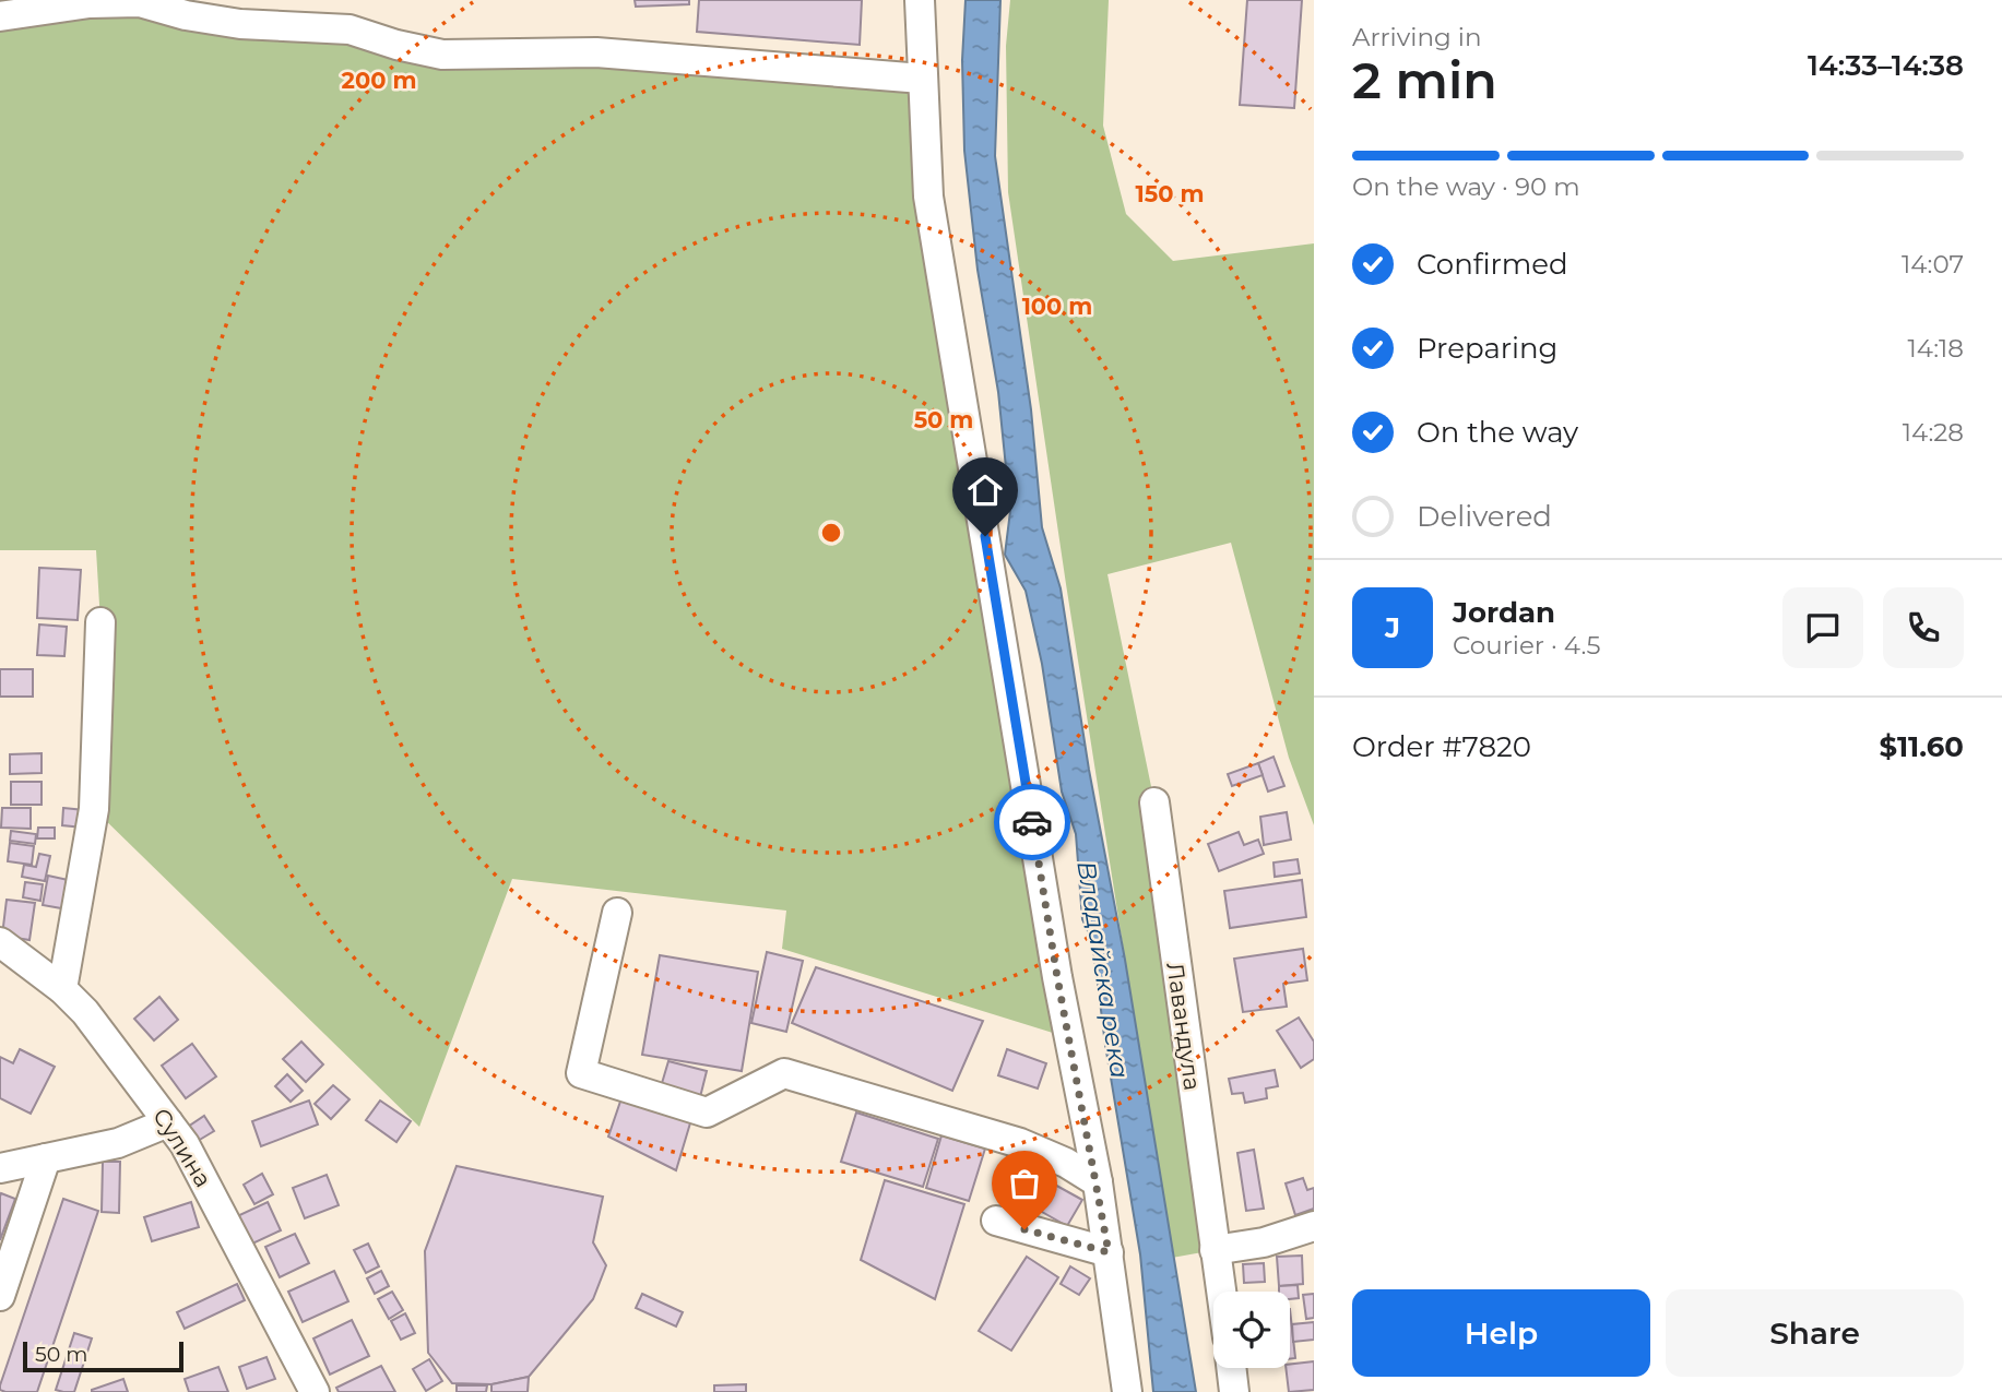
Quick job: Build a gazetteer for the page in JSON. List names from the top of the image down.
{
  "streets": {
    "street": ["Лавандула", "Сулина"]
  },
  "water": ["Владайска река"],
  "scale_bar": "50 m",
  "page": {
    "heading": ["2 min", "Arriving in", "14:33–14:38"],
    "panel": [
      "Jordan",
      "Courier · 4.5",
      "Order #7820",
      "$11.60"
    ],
    "bar": "On the way · 90 m",
    "list": [
      ["Confirmed", "14:07"],
      ["Preparing", "14:18"],
      ["On the way", "14:28"],
      "Delivered"
    ],
    "round": "J",
    "buttons": ["Help", "Share"],
    "scale": "50 m"
  },
  "rings": [
    "200 m",
    "150 m",
    "100 m",
    "50 m"
  ]
}
